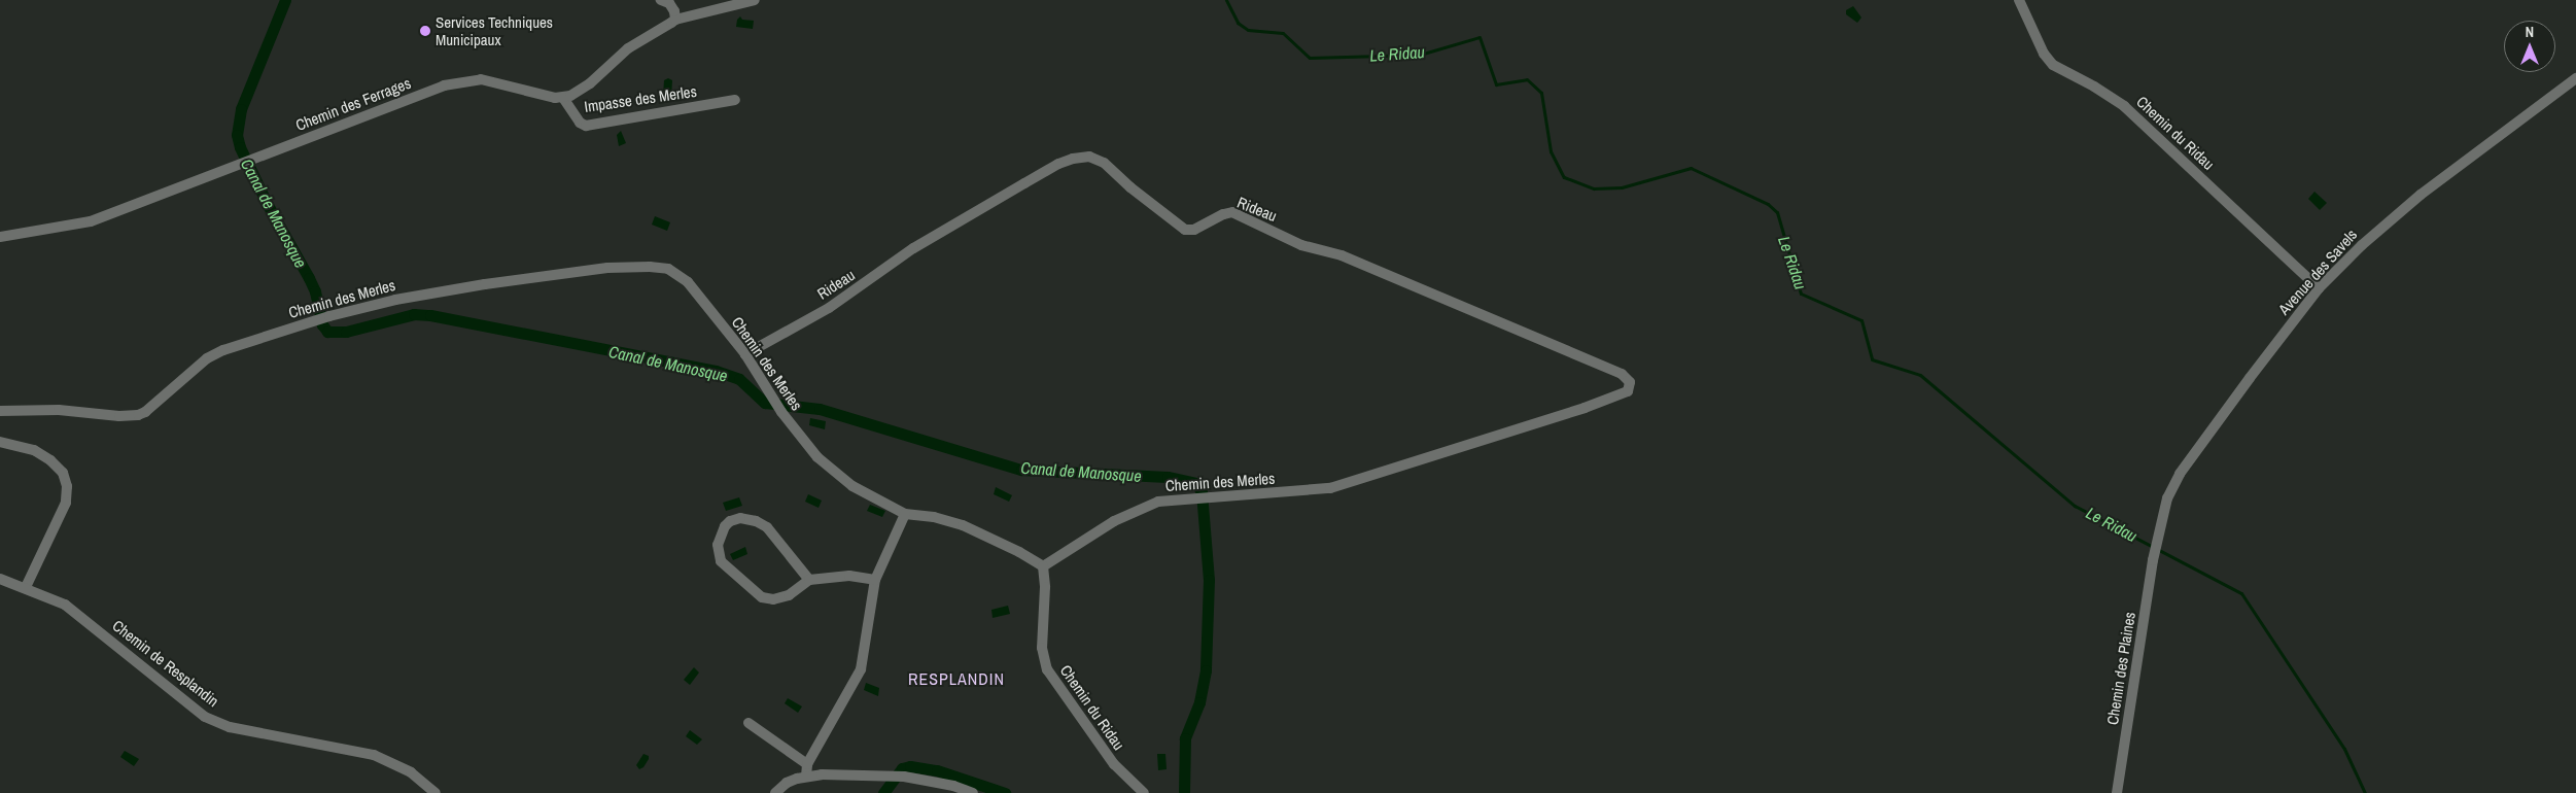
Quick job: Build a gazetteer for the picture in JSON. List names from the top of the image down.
{
  "streets": {
    "street": [
      "Impasse des Merles",
      "Chemin des Ferrages",
      "Chemin du Ridau",
      "Rideau",
      "Avenue des Savels",
      "Chemin des Merles",
      "Chemin de Resplandin",
      "Chemin des Plaines"
    ]
  },
  "crossings": [
    ["Impasse des Merles", "Chemin des Ferrages"],
    ["Chemin du Ridau", "Avenue des Savels"],
    ["Chemin du Ridau", "Chemin des Merles"],
    ["Rideau", "Chemin des Merles"],
    ["Avenue des Savels", "Chemin des Plaines"]
  ],
  "districts": ["RESPLANDIN"],
  "water": ["Le Ridau", "Canal de Manosque"],
  "places": ["Services Techniques Municipaux"],
  "north": "top"
}
